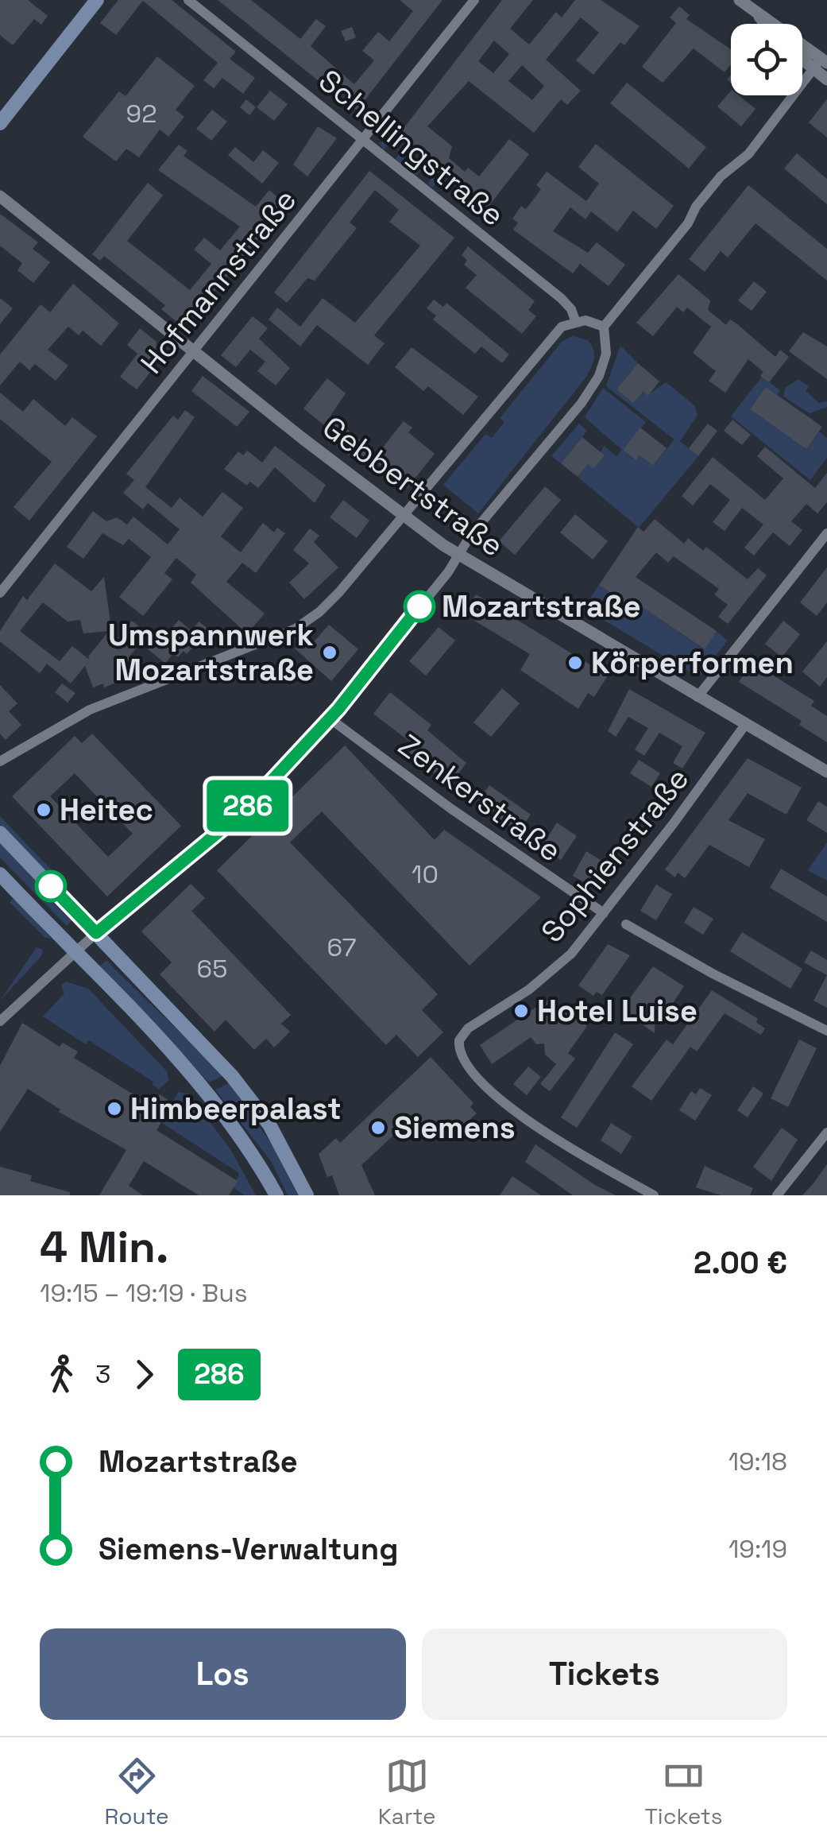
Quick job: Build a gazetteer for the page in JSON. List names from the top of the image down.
{
  "streets": {
    "street": [
      "Schellingstraße",
      "Hofmannstraße",
      "Gebbertstraße",
      "Zenkerstraße",
      "Sophienstraße"
    ]
  },
  "crossings": [
    ["Schellingstraße", "Hofmannstraße"],
    ["Hofmannstraße", "Gebbertstraße"],
    ["Gebbertstraße", "Sophienstraße"],
    ["Zenkerstraße", "Sophienstraße"]
  ],
  "places": [
    "Mozartstraße",
    "Umspannwerk Mozartstraße",
    "Körperformen",
    "Heitec",
    "Hotel Luise",
    "Himbeerpalast",
    "Siemens"
  ],
  "lines": ["bus line 286"],
  "house_numbers": [
    "92",
    "10",
    "67",
    "65"
  ],
  "page": {
    "on_map": "286",
    "heading": ["4 Min.", "19:15 – 19:19 · Bus", "2.00 €"],
    "legs": ["3", "286"],
    "list": [
      {
        "name": "Mozartstraße",
        "value": "19:18"
      },
      {
        "name": "Siemens-Verwaltung",
        "value": "19:19"
      }
    ],
    "buttons": ["Los", "Tickets"],
    "tabs": ["Route", "Karte", "Tickets"]
  }
}
